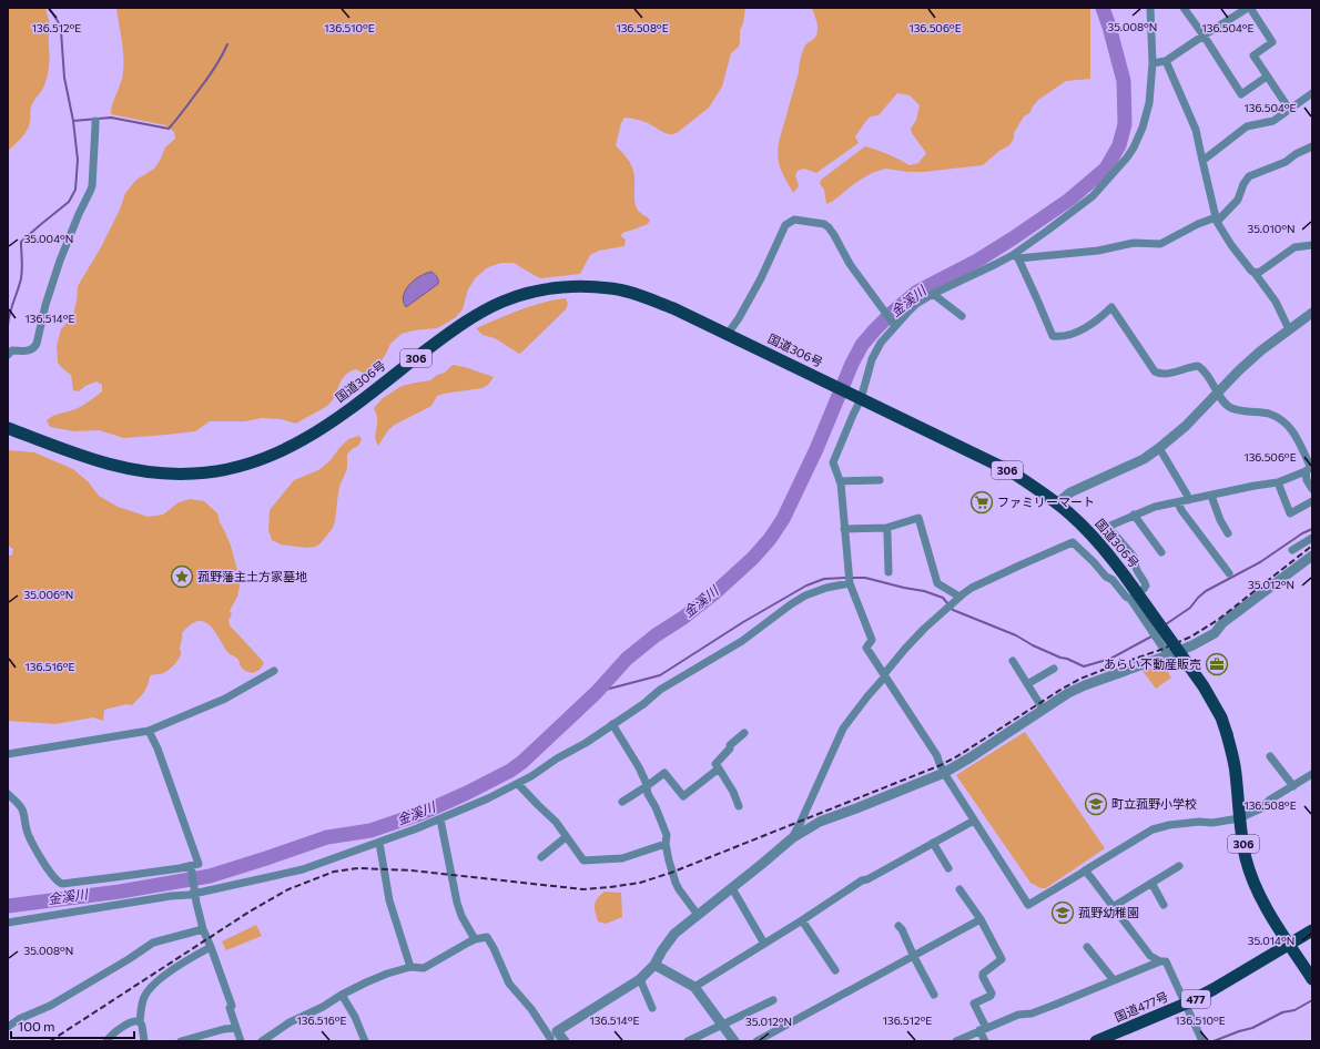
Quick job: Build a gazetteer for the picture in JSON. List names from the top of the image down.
{
  "streets": {
    "highway": [
      "国道306号",
      "306",
      "477",
      "国道477号"
    ]
  },
  "crossings": [
    ["国道306号", "国道477号"]
  ],
  "water": ["金溪川"],
  "places": {
    "supermarket": ["ファミリーマート"],
    "place": ["菰野藩主土方家墓地"],
    "office": ["あらい不動産販売"],
    "school or university": ["町立菰野小学校", "菰野幼稚園"]
  },
  "scale_bar": "100 m",
  "coordinates": [
    "35.008°N",
    "136.512°E",
    "136.510°E",
    "136.508°E",
    "136.506°E",
    "136.504°E",
    "35.010°N",
    "35.004°N",
    "136.514°E",
    "35.012°N",
    "35.006°N",
    "136.516°E",
    "35.014°N"
  ]
}
